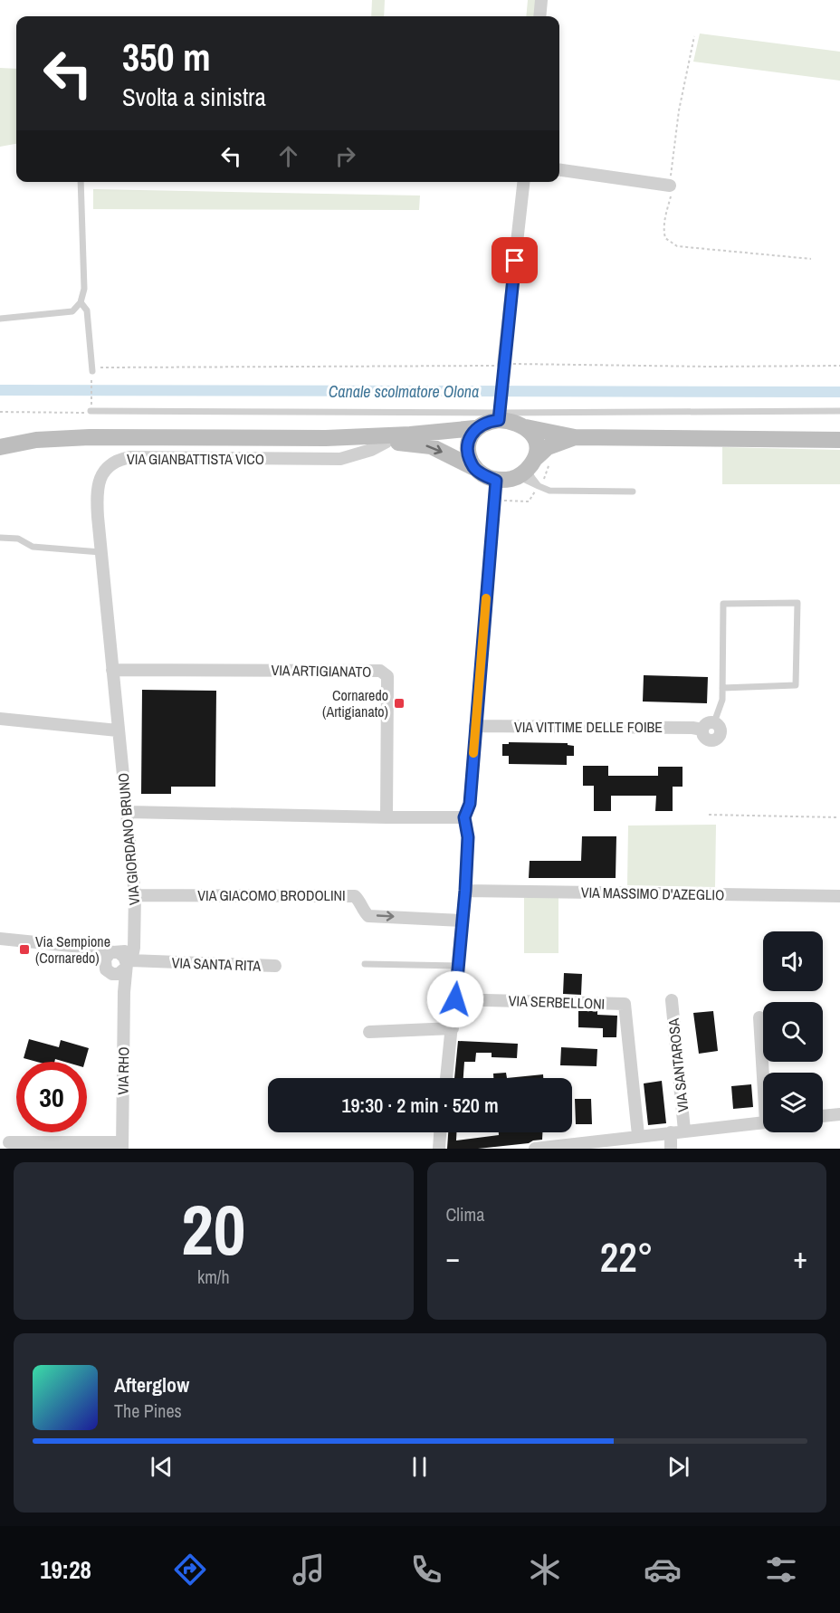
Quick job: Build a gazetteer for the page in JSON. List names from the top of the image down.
{
  "streets": {
    "street": [
      "VIA GIANBATTISTA VICO",
      "VIA ARTIGIANATO",
      "VIA VITTIME DELLE FOIBE",
      "VIA GIORDANO BRUNO",
      "VIA MASSIMO D'AZEGLIO",
      "VIA GIACOMO BRODOLINI",
      "VIA SANTA RITA",
      "VIA SERBELLONI",
      "VIA SANTAROSA",
      "VIA RHO"
    ]
  },
  "crossings": [
    ["VIA GIANBATTISTA VICO", "VIA ARTIGIANATO"],
    ["VIA GIANBATTISTA VICO", "VIA GIORDANO BRUNO"],
    ["VIA GIORDANO BRUNO", "VIA GIACOMO BRODOLINI"],
    ["VIA GIORDANO BRUNO", "VIA SANTA RITA"],
    ["VIA GIORDANO BRUNO", "VIA RHO"],
    ["VIA SANTA RITA", "VIA RHO"]
  ],
  "water": ["Canale scolmatore Olona"],
  "places": {
    "transit": ["Cornaredo (Artigianato)", "Via Sempione (Cornaredo)"]
  },
  "page": {
    "turn": ["350 m", "Svolta a sinistra"],
    "limit": "30",
    "trip": "19:30 · 2 min · 520 m",
    "tile": [
      ["20", "km/h"],
      "Clima"
    ],
    "heat": ["−", "22°", "+"],
    "song": ["Afterglow", "The Pines"],
    "tabs": "19:28"
  }
}
